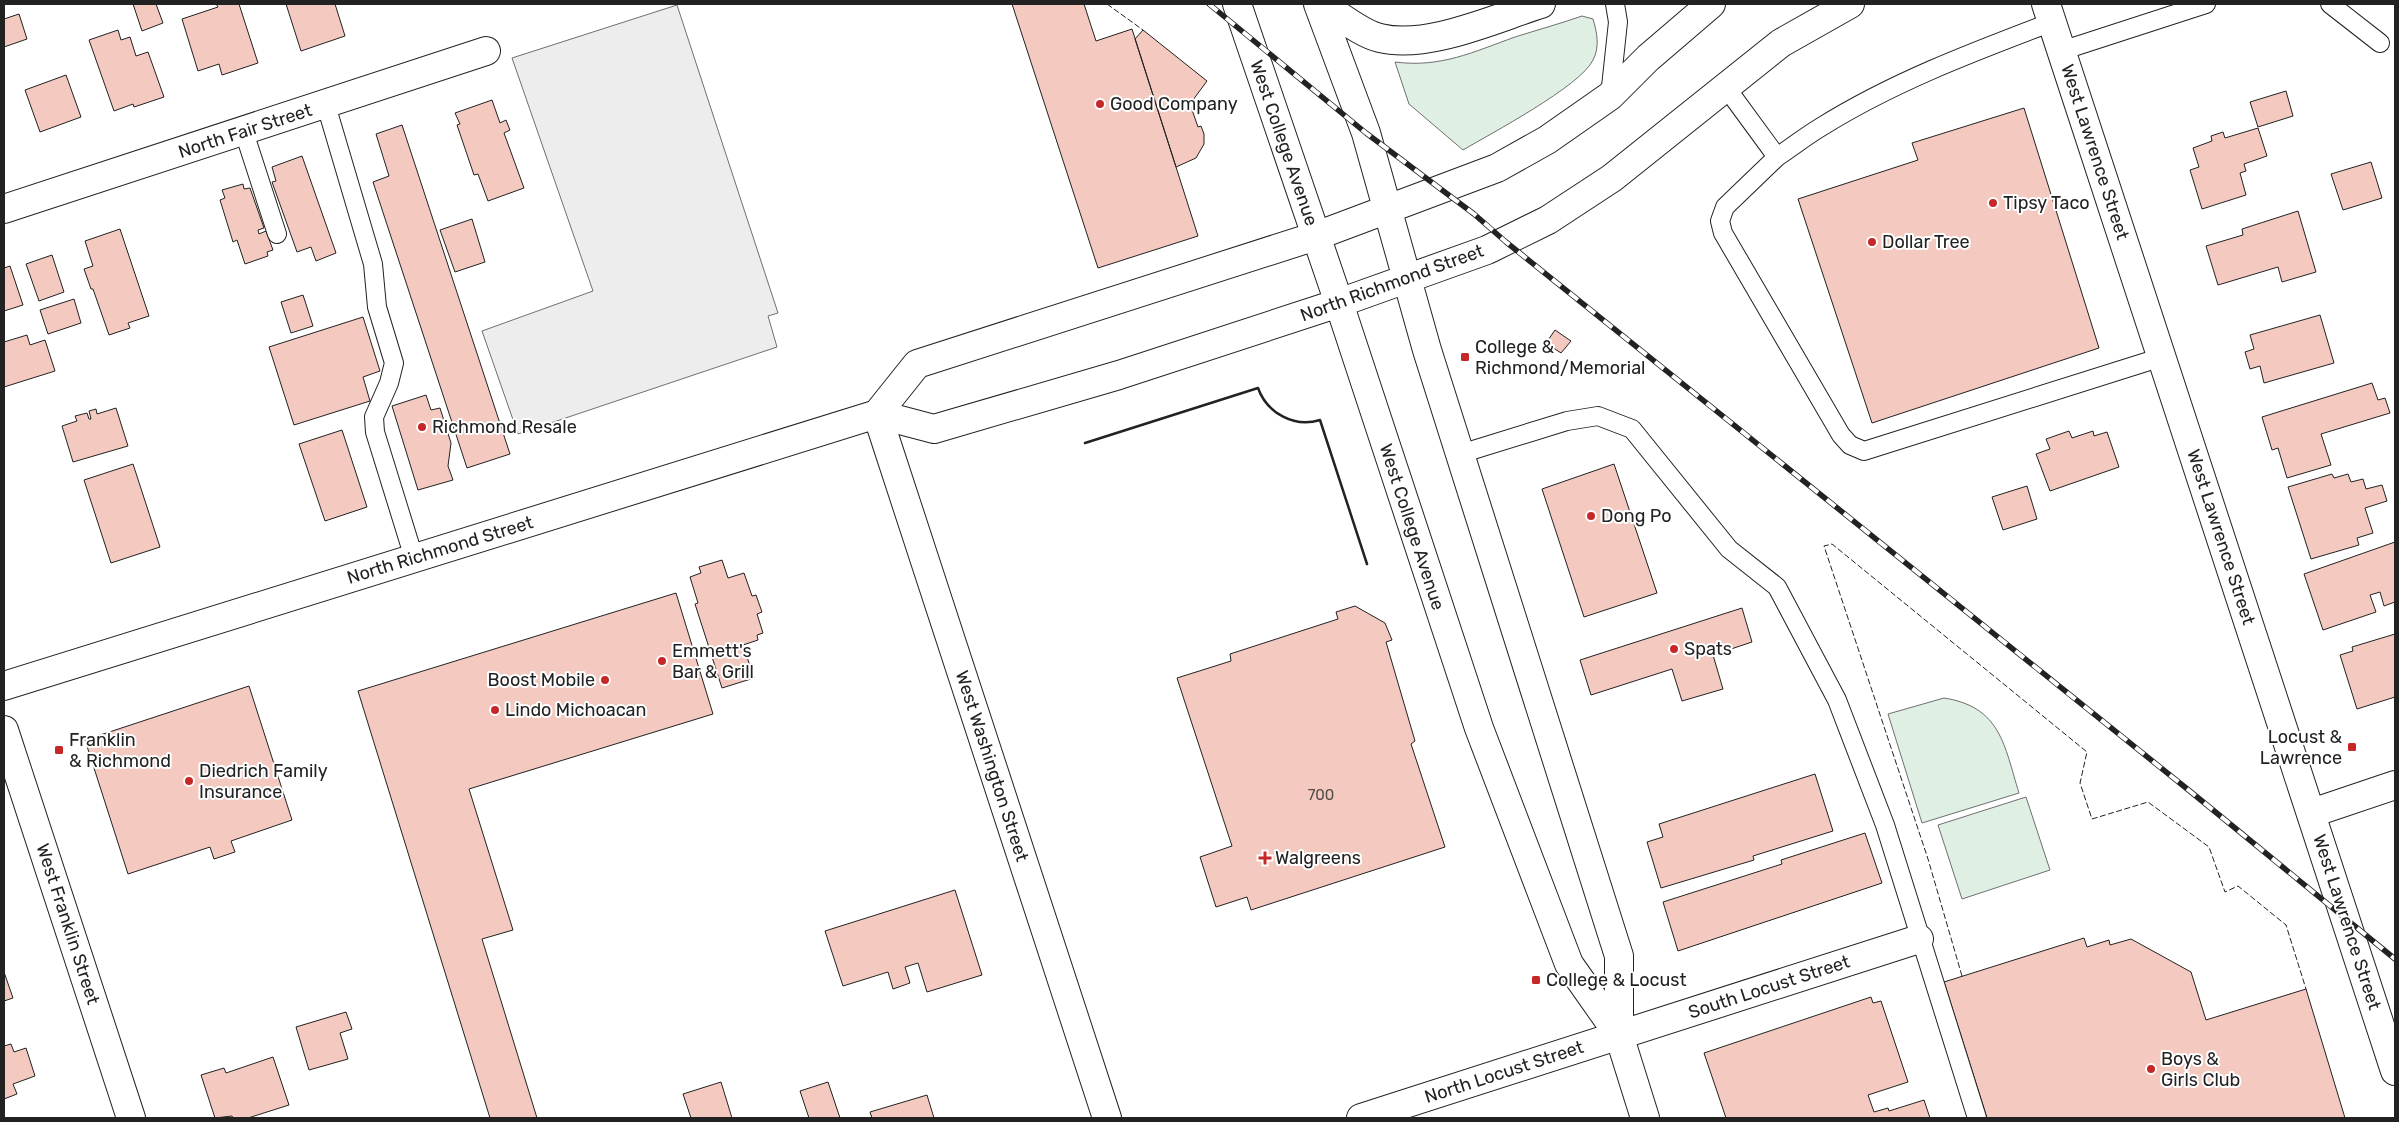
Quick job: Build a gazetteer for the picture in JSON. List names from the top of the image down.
{
  "streets": {
    "main road": [
      "North Fair Street",
      "West College Avenue",
      "West Lawrence Street",
      "North Richmond Street",
      "West Washington Street",
      "West Franklin Street",
      "South Locust Street",
      "North Locust Street"
    ]
  },
  "crossings": [
    ["West College Avenue", "North Richmond Street"],
    ["West College Avenue", "South Locust Street"],
    ["West College Avenue", "North Locust Street"],
    ["North Richmond Street", "West Washington Street"],
    ["South Locust Street", "North Locust Street"]
  ],
  "places": {
    "other": [
      "Good Company",
      "Tipsy Taco",
      "Dollar Tree",
      "Richmond Resale",
      "Dong Po",
      "Spats",
      "Emmett's Bar & Grill",
      "Boost Mobile",
      "Lindo Michoacan",
      "Diedrich Family Insurance",
      "Boys & Girls Club"
    ],
    "transit": [
      "College & Richmond/Memorial",
      "Locust & Lawrence",
      "Franklin & Richmond",
      "College & Locust"
    ],
    "health": ["Walgreens"]
  },
  "house_numbers": ["700"]
}
